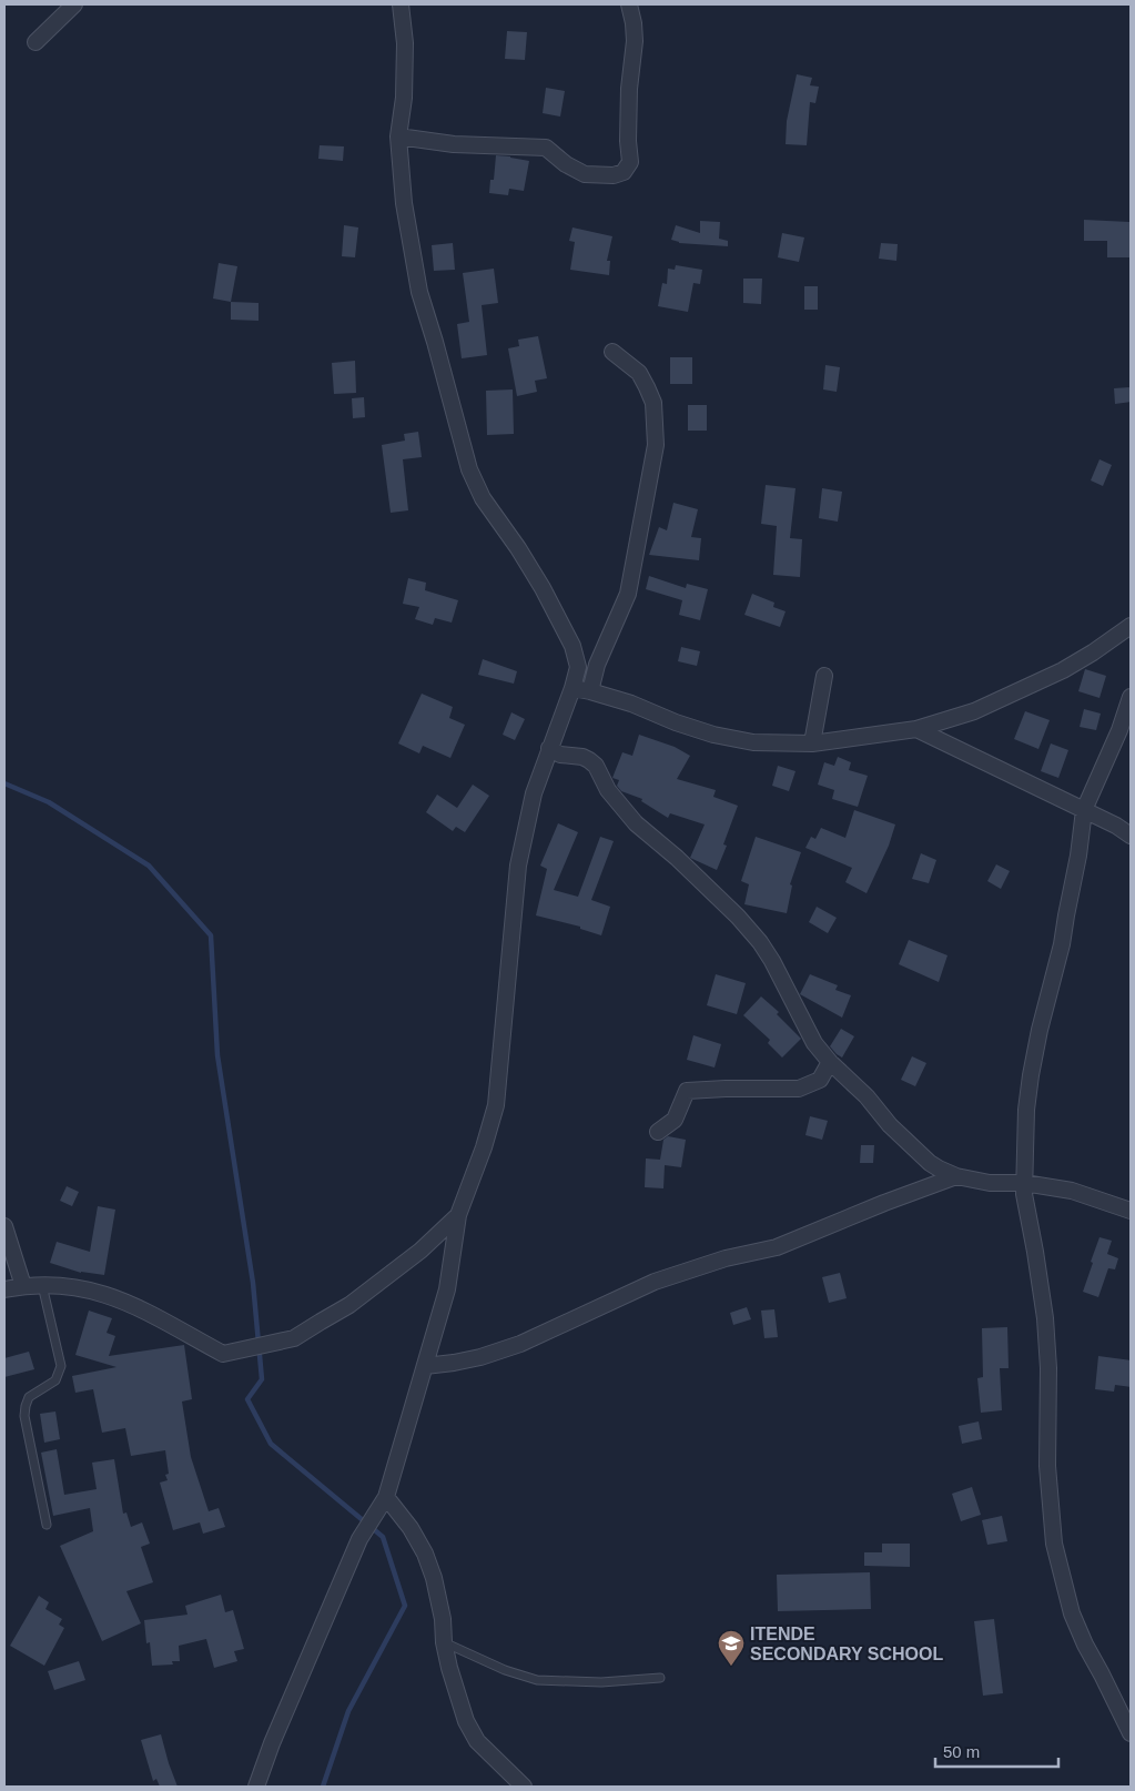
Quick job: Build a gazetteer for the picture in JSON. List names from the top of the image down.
{
  "places": {
    "school or university": ["ITENDE SECONDARY SCHOOL"]
  },
  "scale_bar": "50 m"
}
